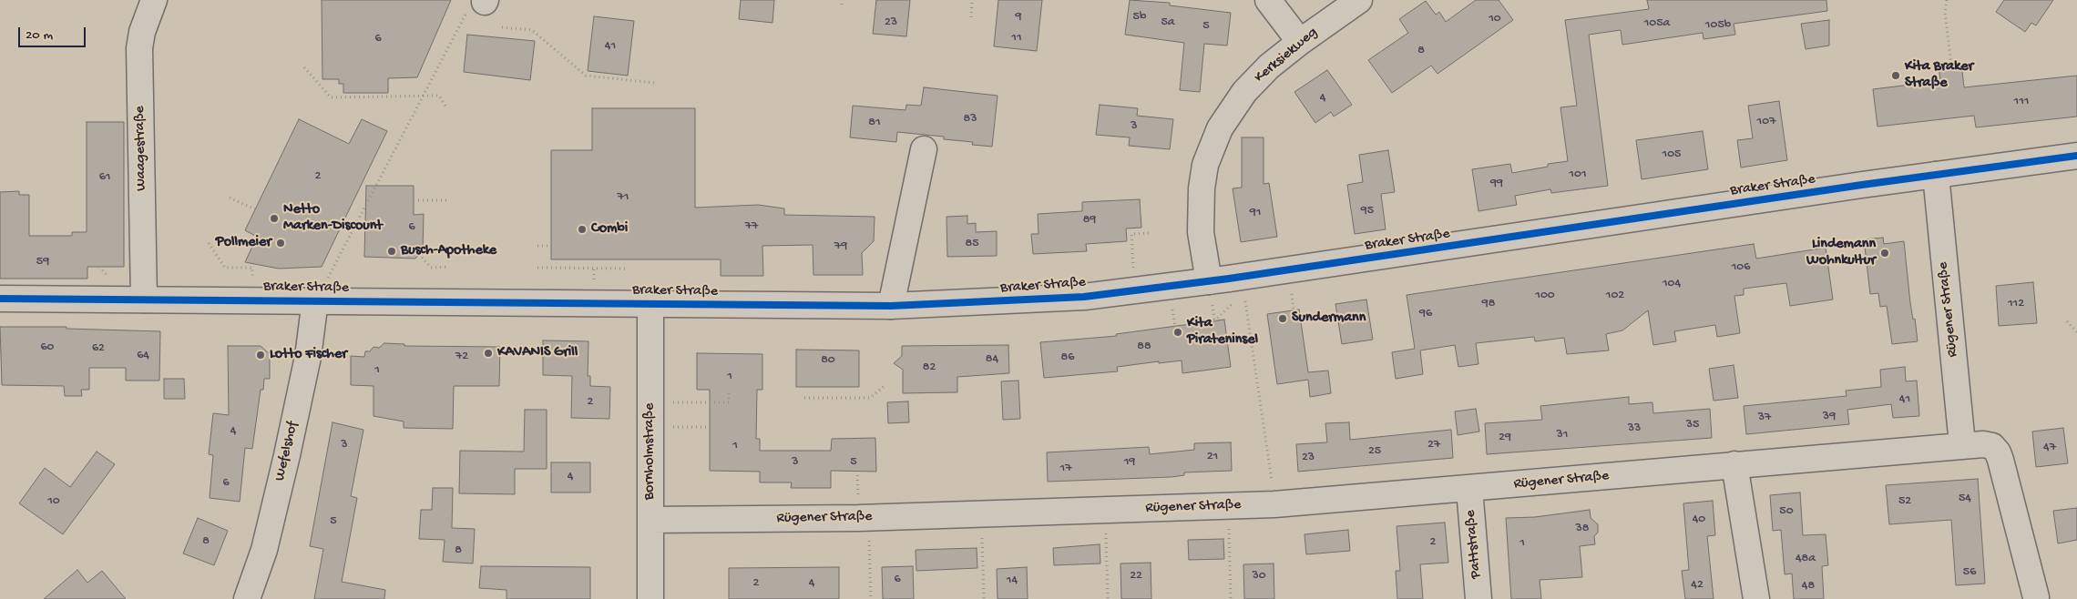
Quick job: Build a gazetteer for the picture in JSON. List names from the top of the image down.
{
  "streets": {
    "street": [
      "Kerksiekweg",
      "Waagestraße",
      "Braker Straße",
      "Rügener Straße",
      "Wefelshof",
      "Bornholmstraße",
      "Pattstraße"
    ]
  },
  "crossings": [
    ["Kerksiekweg", "Braker Straße"],
    ["Waagestraße", "Braker Straße"],
    ["Braker Straße", "Rügener Straße"],
    ["Braker Straße", "Wefelshof"],
    ["Braker Straße", "Bornholmstraße"],
    ["Rügener Straße", "Bornholmstraße"],
    ["Rügener Straße", "Pattstraße"]
  ],
  "places": [
    "Kita Braker Straße",
    "Netto Marken-Discount",
    "Combi",
    "Pollmeier",
    "Busch-Apotheke",
    "Lindemann Wohnkultur",
    "Sundermann",
    "Kita Pirateninsel",
    "KAVANIS Grill",
    "Lotto Fischer"
  ],
  "house_numbers": [
    "9",
    "5b",
    "10",
    "23",
    "5a",
    "105a",
    "105b",
    "5",
    "11",
    "6",
    "41",
    "8",
    "4",
    "111",
    "83",
    "107",
    "81",
    "3",
    "105",
    "101",
    "2",
    "61",
    "99",
    "71",
    "95",
    "91",
    "89",
    "77",
    "6",
    "85",
    "79",
    "59",
    "106",
    "104",
    "100",
    "102",
    "98",
    "112",
    "96",
    "88",
    "60",
    "62",
    "64",
    "72",
    "86",
    "84",
    "80",
    "82",
    "1",
    "1",
    "41",
    "2",
    "39",
    "37",
    "35",
    "33",
    "4",
    "31",
    "29",
    "3",
    "27",
    "1",
    "47",
    "25",
    "21",
    "23",
    "3",
    "5",
    "19",
    "17",
    "4",
    "6",
    "54",
    "10",
    "52",
    "50",
    "40",
    "5",
    "38",
    "8",
    "2",
    "1",
    "8",
    "48a",
    "56",
    "22",
    "30",
    "6",
    "14",
    "2",
    "4",
    "42",
    "48"
  ],
  "scale_bar": "20 m"
}
